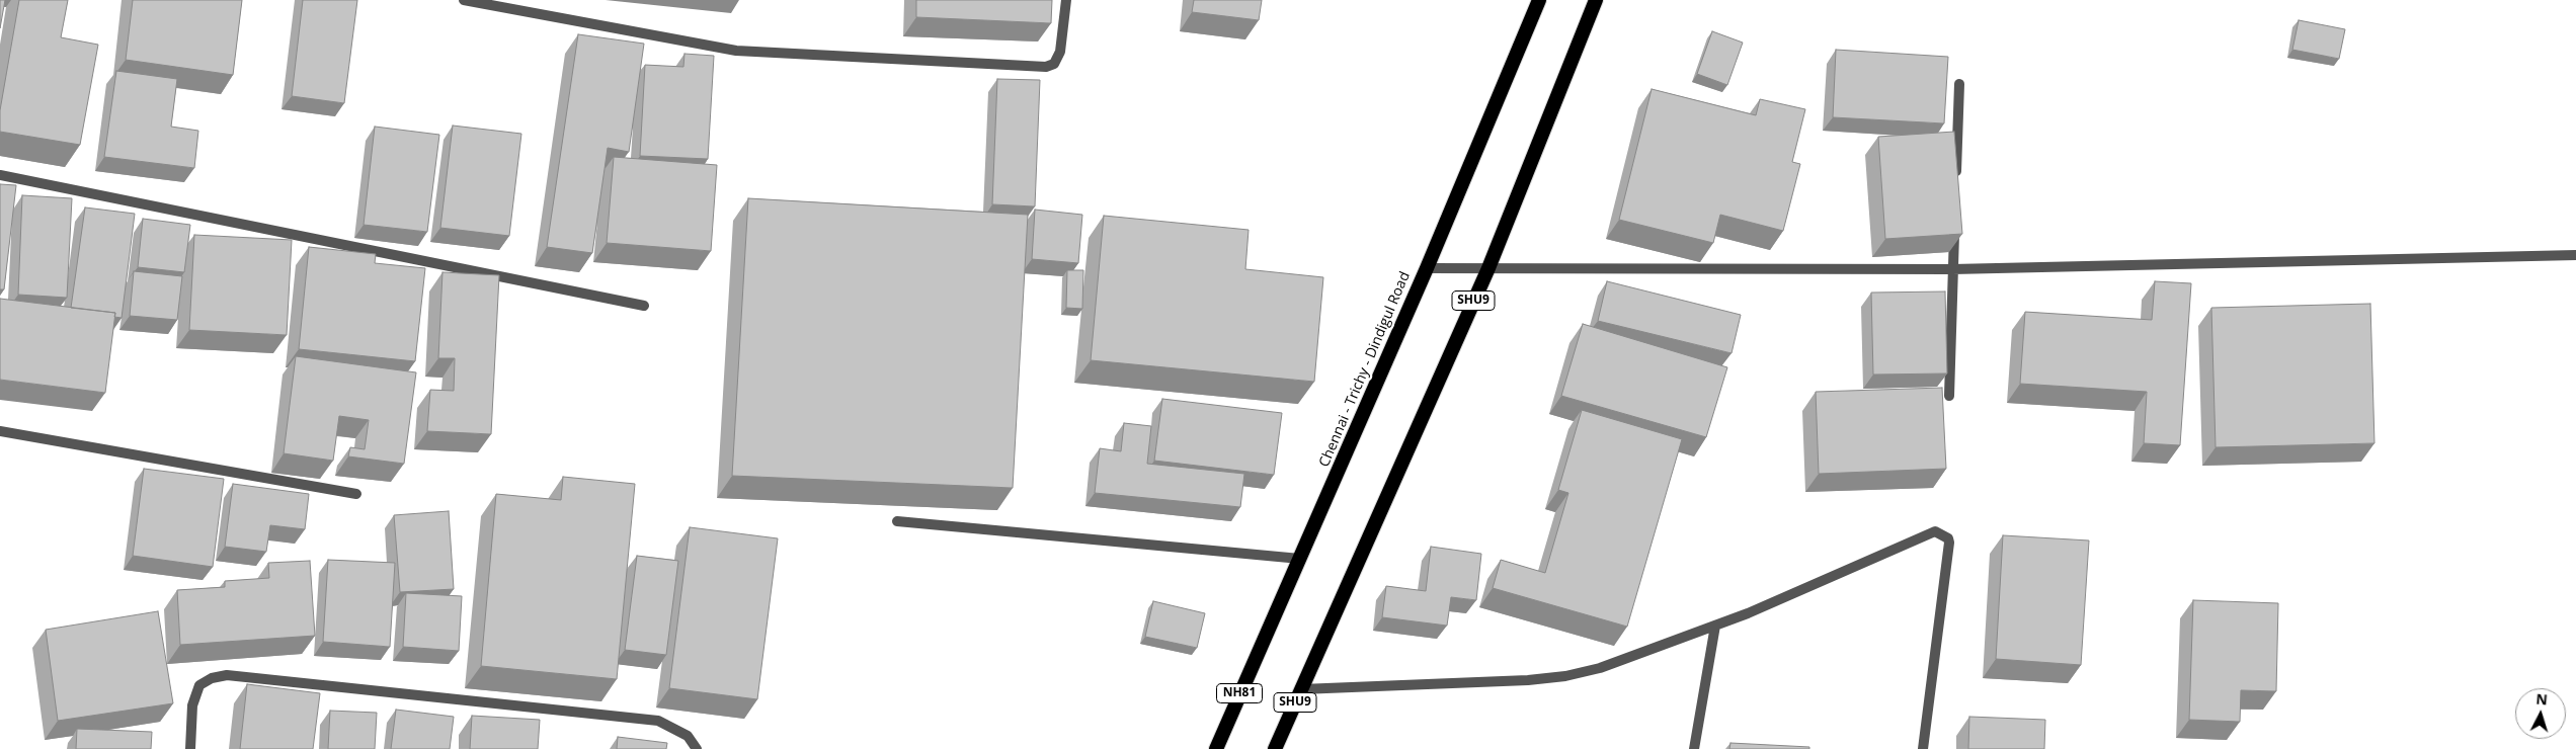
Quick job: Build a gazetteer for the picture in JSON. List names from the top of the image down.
{
  "streets": {
    "highway": ["SHU9", "Chennai - Trichy - Dindigul Road", "NH81"]
  },
  "north": "top"
}
